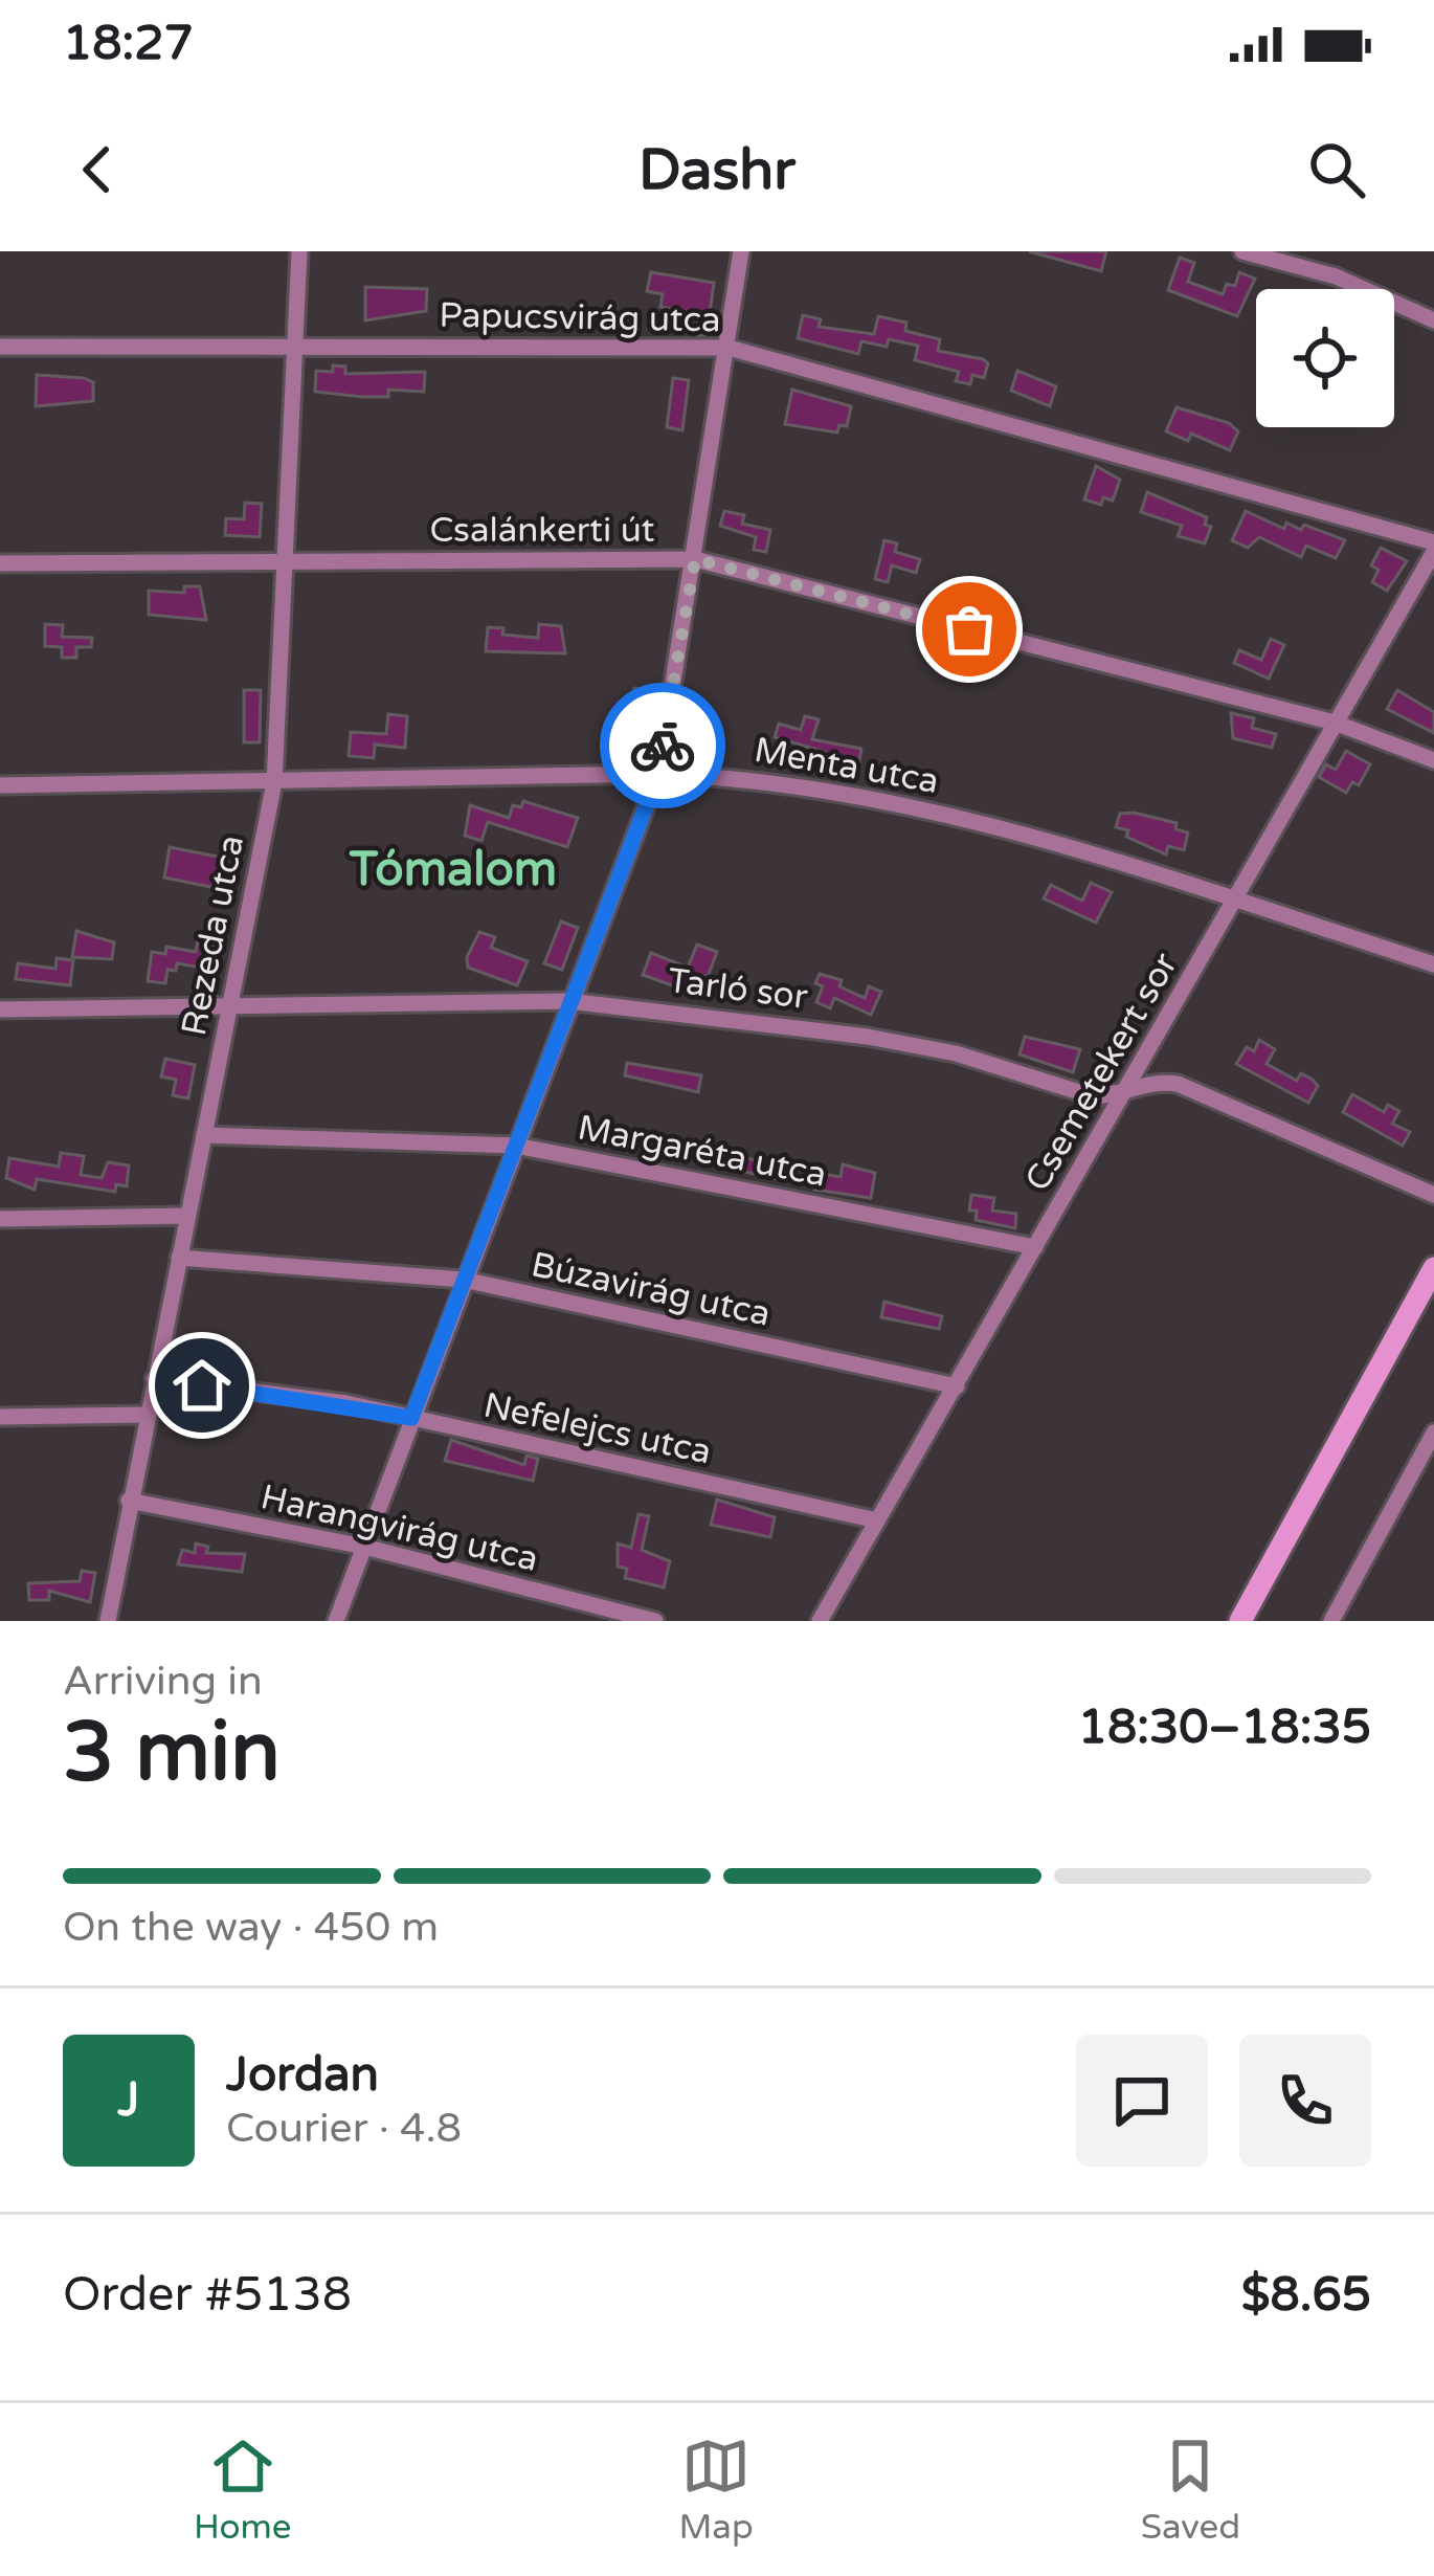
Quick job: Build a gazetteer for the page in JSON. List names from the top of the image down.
{
  "streets": {
    "street": [
      "Papucsvirág utca",
      "Csalánkerti út",
      "Menta utca",
      "Rezeda utca",
      "Tarló sor",
      "Csemetekert sor",
      "Margaréta utca",
      "Búzavirág utca",
      "Nefelejcs utca",
      "Harangvirág utca"
    ]
  },
  "crossings": [
    ["Papucsvirág utca", "Rezeda utca"],
    ["Csalánkerti út", "Rezeda utca"],
    ["Csalánkerti út", "Csemetekert sor"],
    ["Menta utca", "Rezeda utca"],
    ["Menta utca", "Csemetekert sor"],
    ["Rezeda utca", "Tarló sor"],
    ["Rezeda utca", "Margaréta utca"],
    ["Rezeda utca", "Búzavirág utca"],
    ["Rezeda utca", "Nefelejcs utca"],
    ["Rezeda utca", "Harangvirág utca"],
    ["Tarló sor", "Csemetekert sor"],
    ["Csemetekert sor", "Margaréta utca"],
    ["Csemetekert sor", "Búzavirág utca"],
    ["Csemetekert sor", "Nefelejcs utca"]
  ],
  "districts": ["Tómalom"],
  "page": {
    "status": "18:27",
    "header": "Dashr",
    "heading": ["3 min", "Arriving in", "18:30–18:35"],
    "panel": [
      "Jordan",
      "Courier · 4.8",
      "Order #5138",
      "$8.65"
    ],
    "bar": "On the way · 450 m",
    "round": "J",
    "tabs": ["Home", "Map", "Saved"]
  }
}
